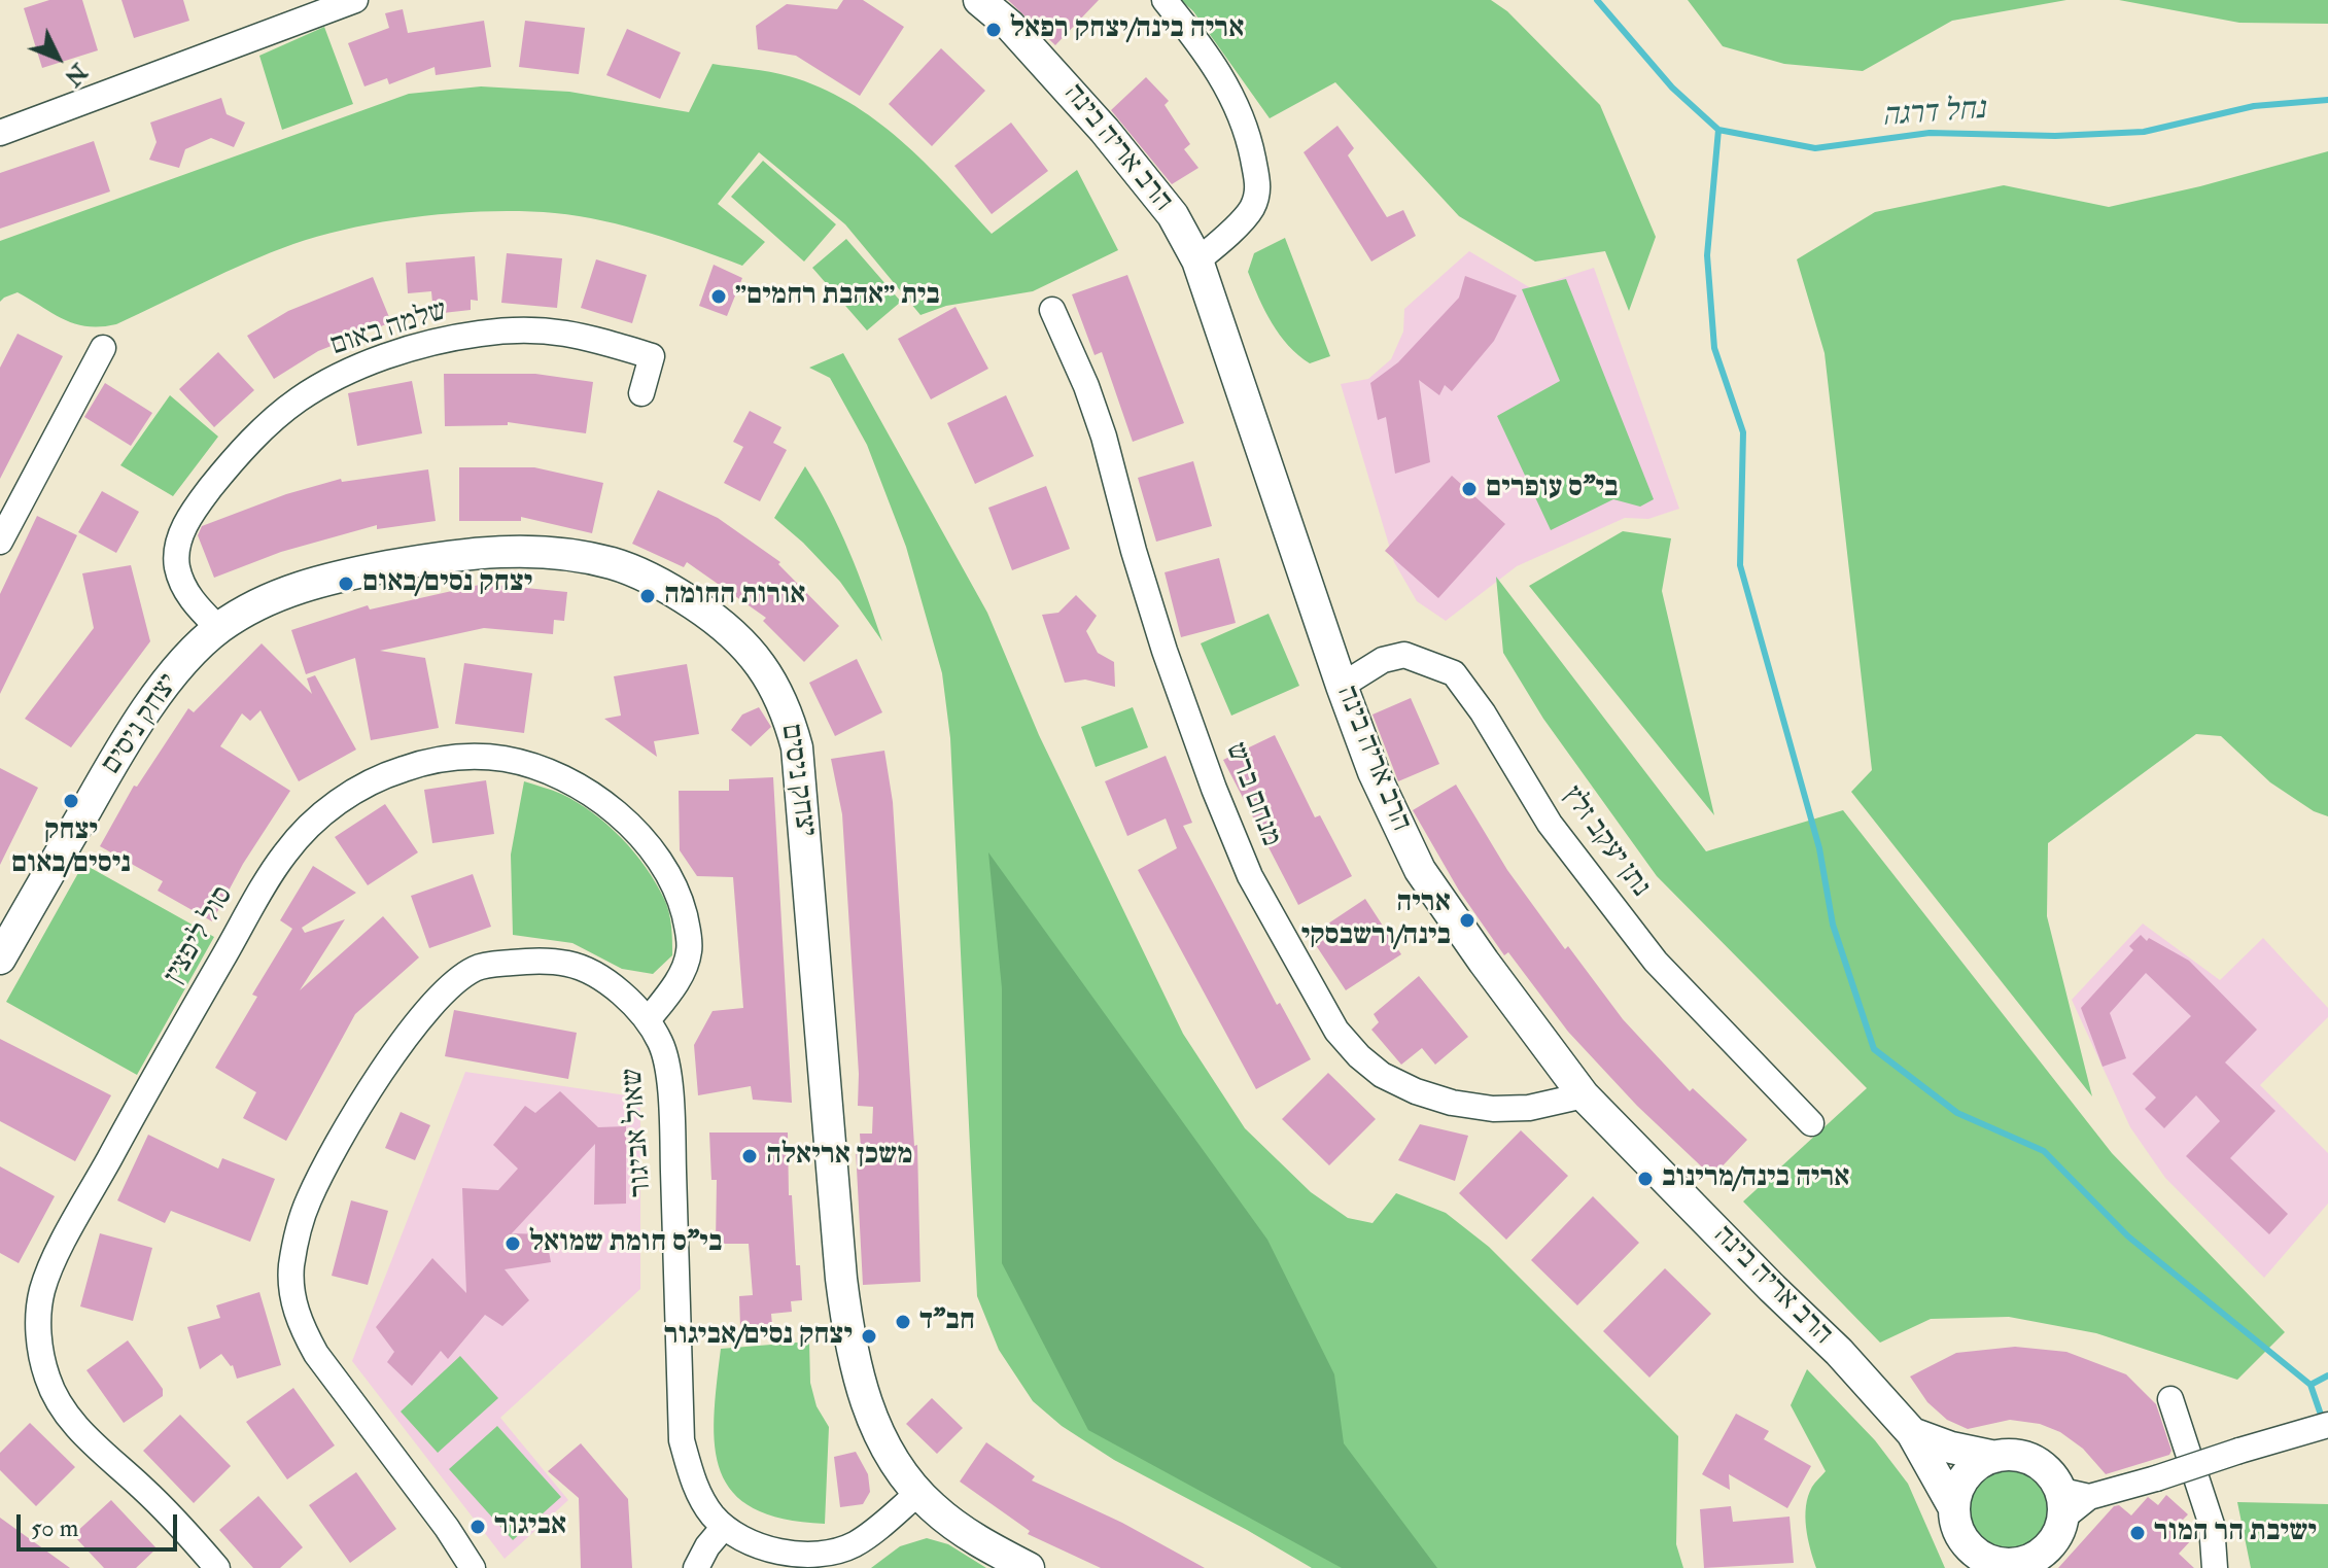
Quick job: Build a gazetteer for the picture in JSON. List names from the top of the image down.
{
  "streets": {
    "street": [
      "הרב אריה בינה",
      "שלמה באום",
      "יצחק ניסים",
      "מנחם ברש",
      "נתן יעקב זלץ",
      "סול ליפצין",
      "שאול אביגור"
    ]
  },
  "crossings": [
    ["הרב אריה בינה", "מנחם ברש"],
    ["הרב אריה בינה", "נתן יעקב זלץ"],
    ["שלמה באום", "יצחק ניסים"],
    ["יצחק ניסים", "שאול אביגור"],
    ["סול ליפצין", "שאול אביגור"]
  ],
  "water": ["נחל דרגה"],
  "places": [
    "אריה בינה/יצחק רפאל",
    "בית ״אהבת רחמים״",
    "בי\"ס עופרים",
    "יצחק נסים/באום",
    "אורות החומה",
    "יצחק ניסים/באום",
    "אריה בינה/ורשבסקי",
    "משכן אריאלה",
    "אריה בינה/מרינוב",
    "בי\"ס חומת שמואל",
    "חב\"ד",
    "יצחק נסים/אביגור",
    "אביגור",
    "ישיבת הר המור"
  ],
  "scale_bar": "50 m",
  "north": "bottom right"
}
